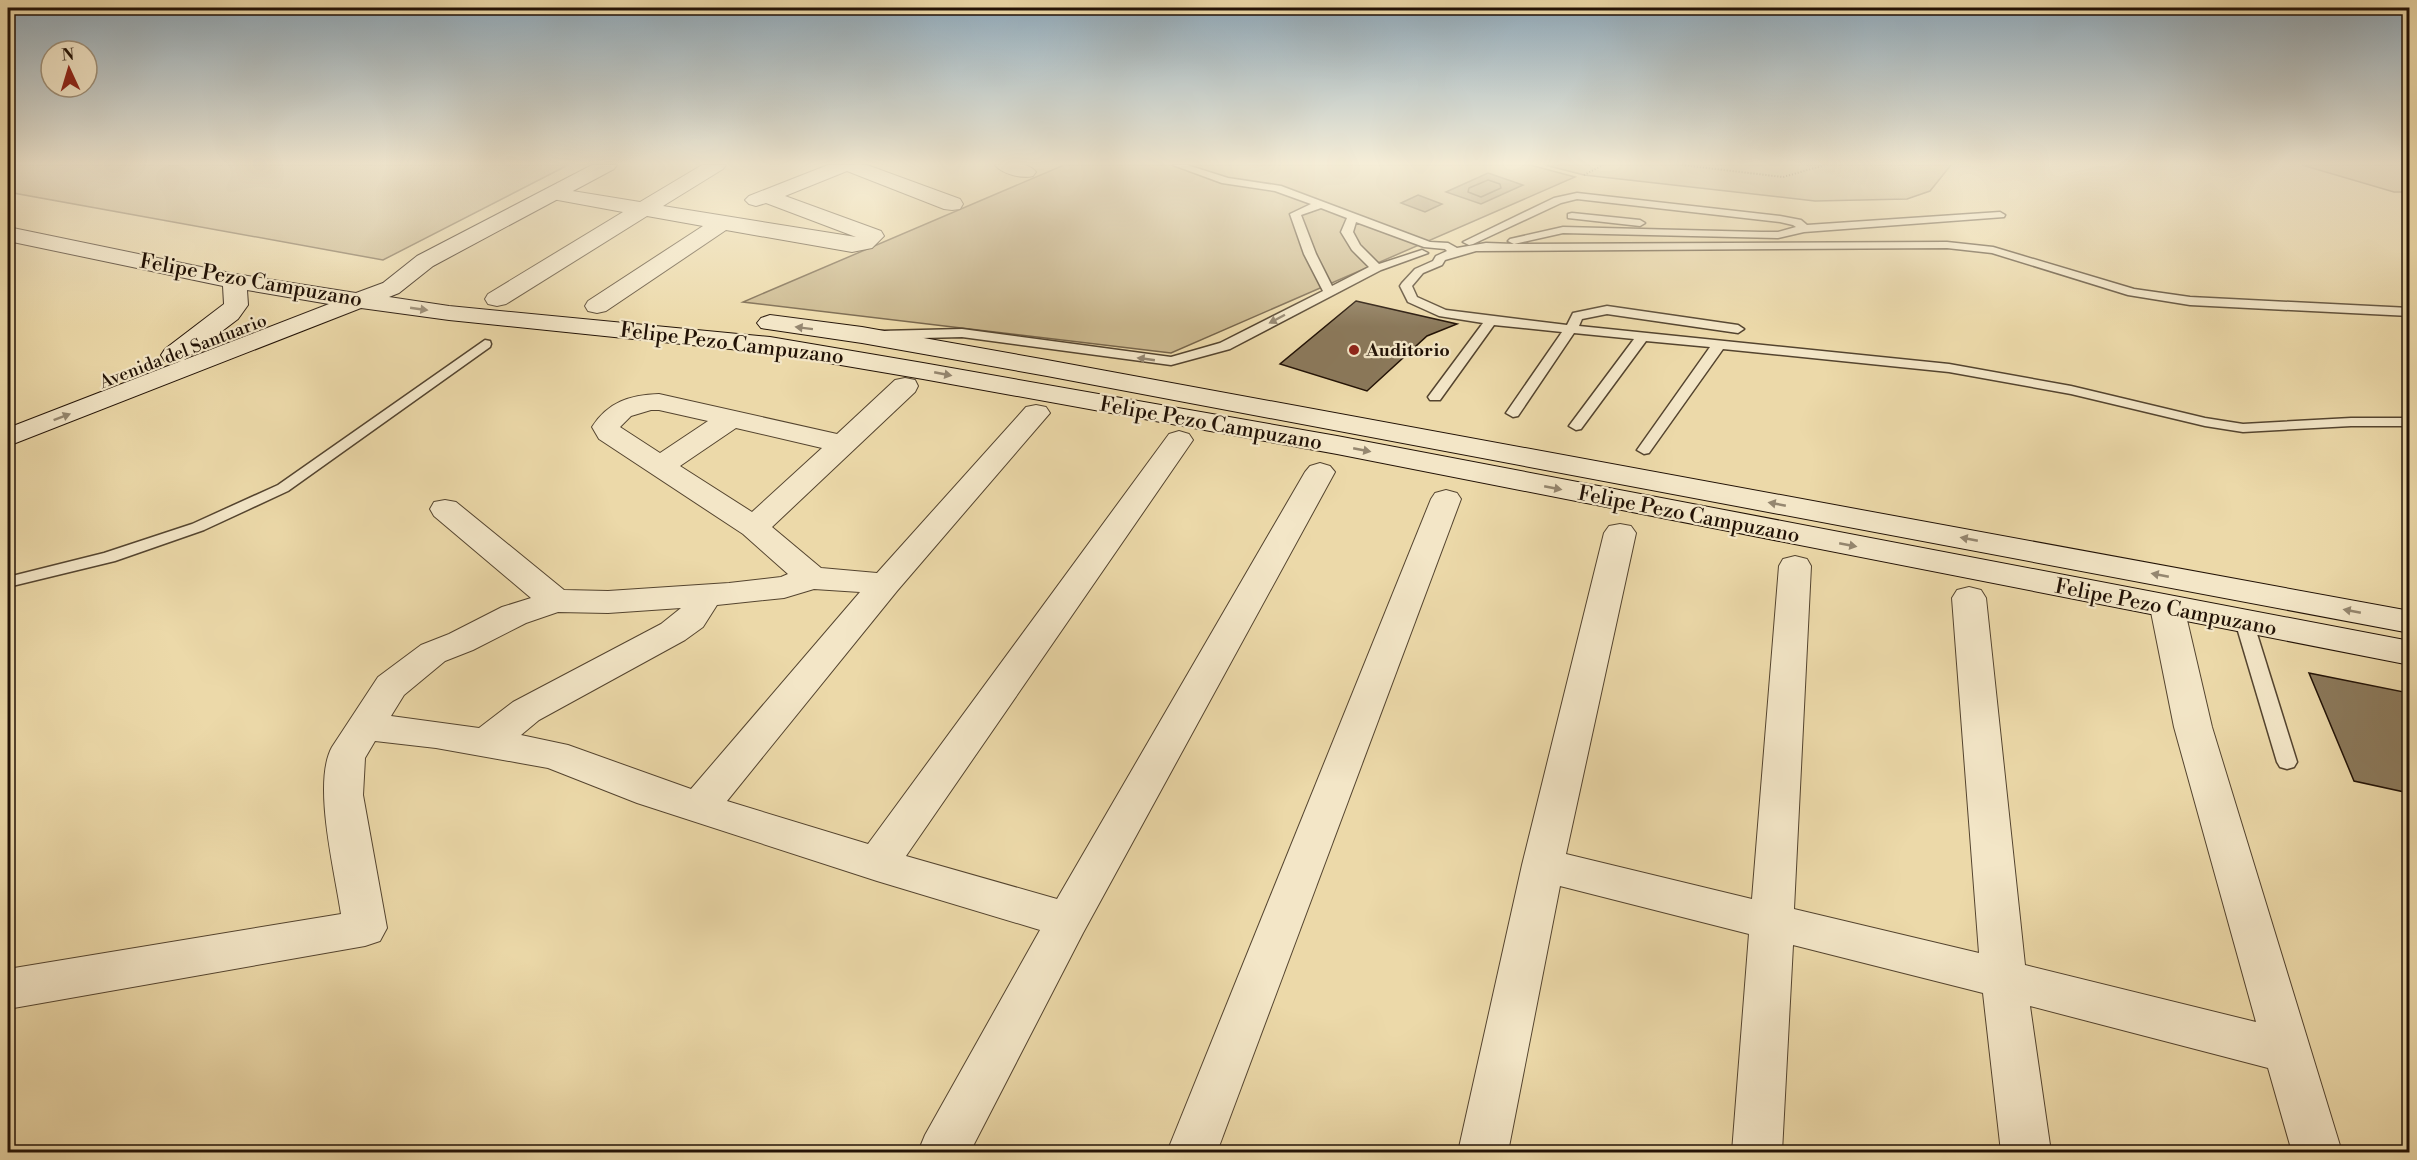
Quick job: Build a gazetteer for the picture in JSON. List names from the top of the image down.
{
  "streets": {
    "street": ["Felipe Pezo Campuzano", "Avenida del Santuario"]
  },
  "crossings": [
    ["Felipe Pezo Campuzano", "Avenida del Santuario"]
  ],
  "places": ["Auditorio"],
  "north": "top"
}
